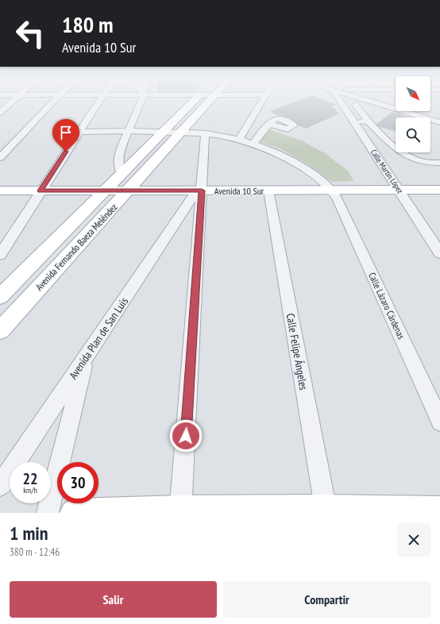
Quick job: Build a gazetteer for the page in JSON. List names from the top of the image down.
{
  "streets": {
    "main road": ["Avenida 10 Sur", "Avenida Fernando Baeza Meléndez"],
    "street": [
      "Calle Martín López",
      "Calle Lázaro Cárdenas",
      "Avenida Plan de San Luis",
      "Calle Felipe Ángeles"
    ]
  },
  "crossings": [
    ["Calle Martín López", "Avenida 10 Sur"],
    ["Avenida 10 Sur", "Avenida Fernando Baeza Meléndez"],
    ["Avenida 10 Sur", "Calle Lázaro Cárdenas"],
    ["Avenida 10 Sur", "Avenida Plan de San Luis"],
    ["Avenida 10 Sur", "Calle Felipe Ángeles"]
  ],
  "north": "bottom right",
  "page": {
    "turn": ["180 m", "Avenida 10 Sur"],
    "speed": "22 km/h",
    "limit": "30",
    "heading": ["1 min", "380 m · 12:46"],
    "buttons": ["Salir", "Compartir"]
  }
}
